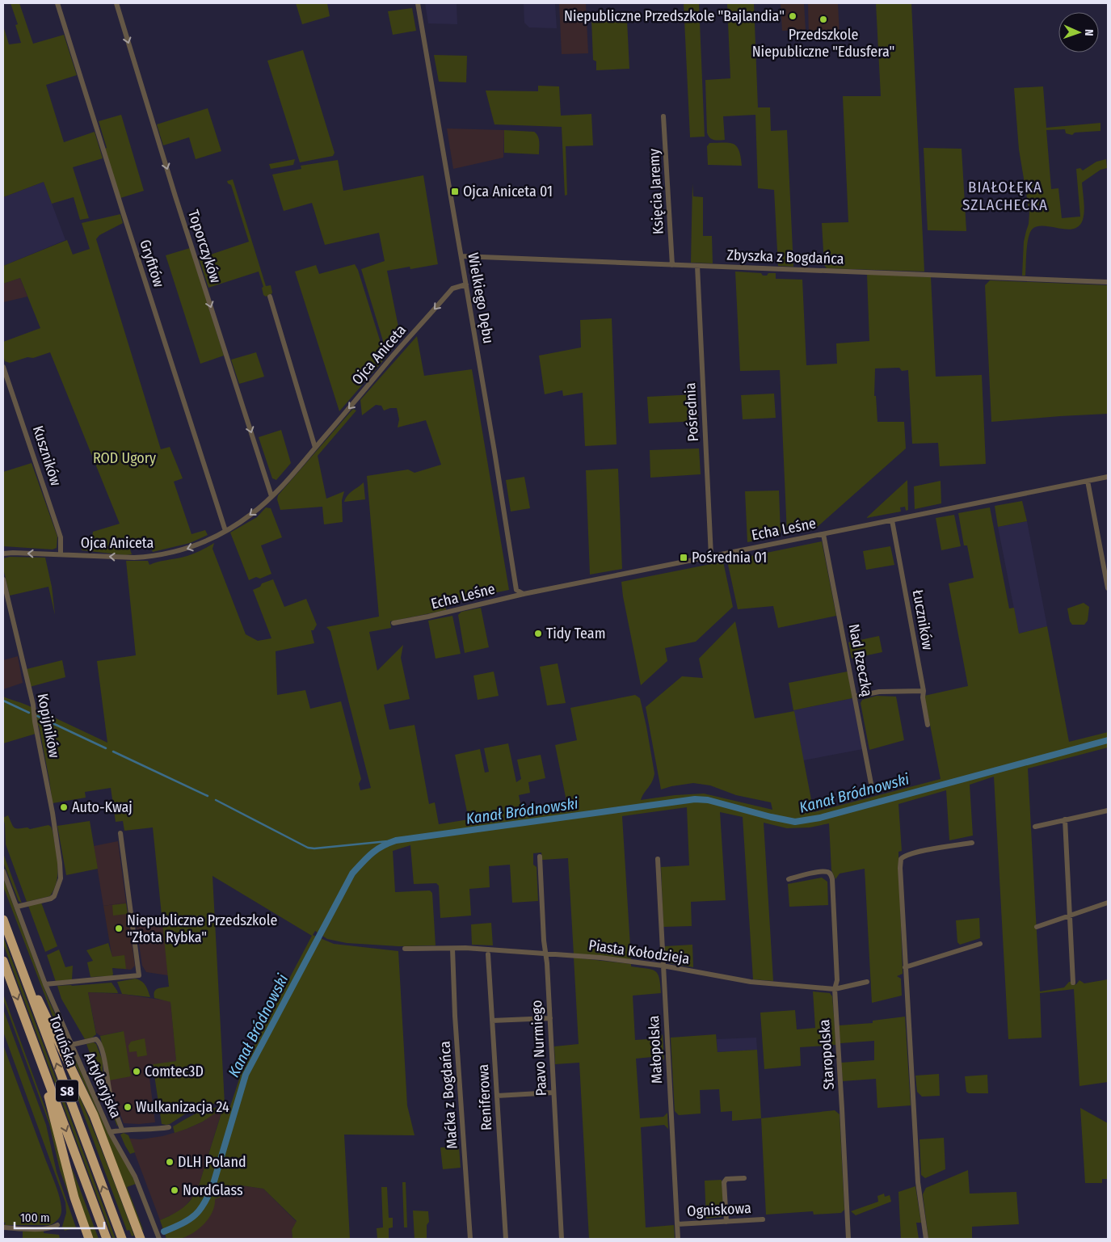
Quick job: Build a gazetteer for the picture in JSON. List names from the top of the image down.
{
  "streets": {
    "highway": ["Toruńska", "S8"],
    "street": [
      "Księcia Jaremy",
      "Toporczyków",
      "Zbyszka z Bogdańca",
      "Gryfitów",
      "Wielkiego Dębu",
      "Ojca Aniceta",
      "Pośrednia",
      "Kuszników",
      "Echa Leśne",
      "Łuczników",
      "Nad Rzeczką",
      "Kopijników",
      "Piasta Kołodzieja",
      "Paavo Nurmiego",
      "Małopolska",
      "Staropolska",
      "Artyleryjska",
      "Maćka z Bogdańca",
      "Reniferowa",
      "Ogniskowa"
    ]
  },
  "crossings": [
    ["Księcia Jaremy", "Zbyszka z Bogdańca"],
    ["Toporczyków", "Ojca Aniceta"],
    ["Zbyszka z Bogdańca", "Wielkiego Dębu"],
    ["Zbyszka z Bogdańca", "Pośrednia"],
    ["Gryfitów", "Ojca Aniceta"],
    ["Wielkiego Dębu", "Ojca Aniceta"],
    ["Wielkiego Dębu", "Echa Leśne"],
    ["Ojca Aniceta", "Kuszników"],
    ["Pośrednia", "Echa Leśne"],
    ["Echa Leśne", "Łuczników"],
    ["Echa Leśne", "Nad Rzeczką"],
    ["Kopijników", "Artyleryjska"],
    ["Piasta Kołodzieja", "Paavo Nurmiego"],
    ["Piasta Kołodzieja", "Małopolska"],
    ["Piasta Kołodzieja", "Staropolska"],
    ["Piasta Kołodzieja", "Maćka z Bogdańca"],
    ["Małopolska", "Ogniskowa"]
  ],
  "one_way": ["Toporczyków", "Ojca Aniceta"],
  "districts": ["BIAŁOŁĘKA SZLACHECKA"],
  "water": ["Kanał Bródnowski"],
  "parks": ["ROD Ugory"],
  "places": {
    "other": [
      "Niepubliczne Przedszkole \"Bajlandia\"",
      "Przedszkole Niepubliczne \"Edusfera\"",
      "Tidy Team",
      "Auto-Kwaj",
      "Niepubliczne Przedszkole \"Złota Rybka\"",
      "Comtec3D",
      "Wulkanizacja 24",
      "DLH Poland",
      "NordGlass"
    ],
    "transit": ["Ojca Aniceta 01", "Pośrednia 01"]
  },
  "scale_bar": "100 m",
  "north": "right"
}
